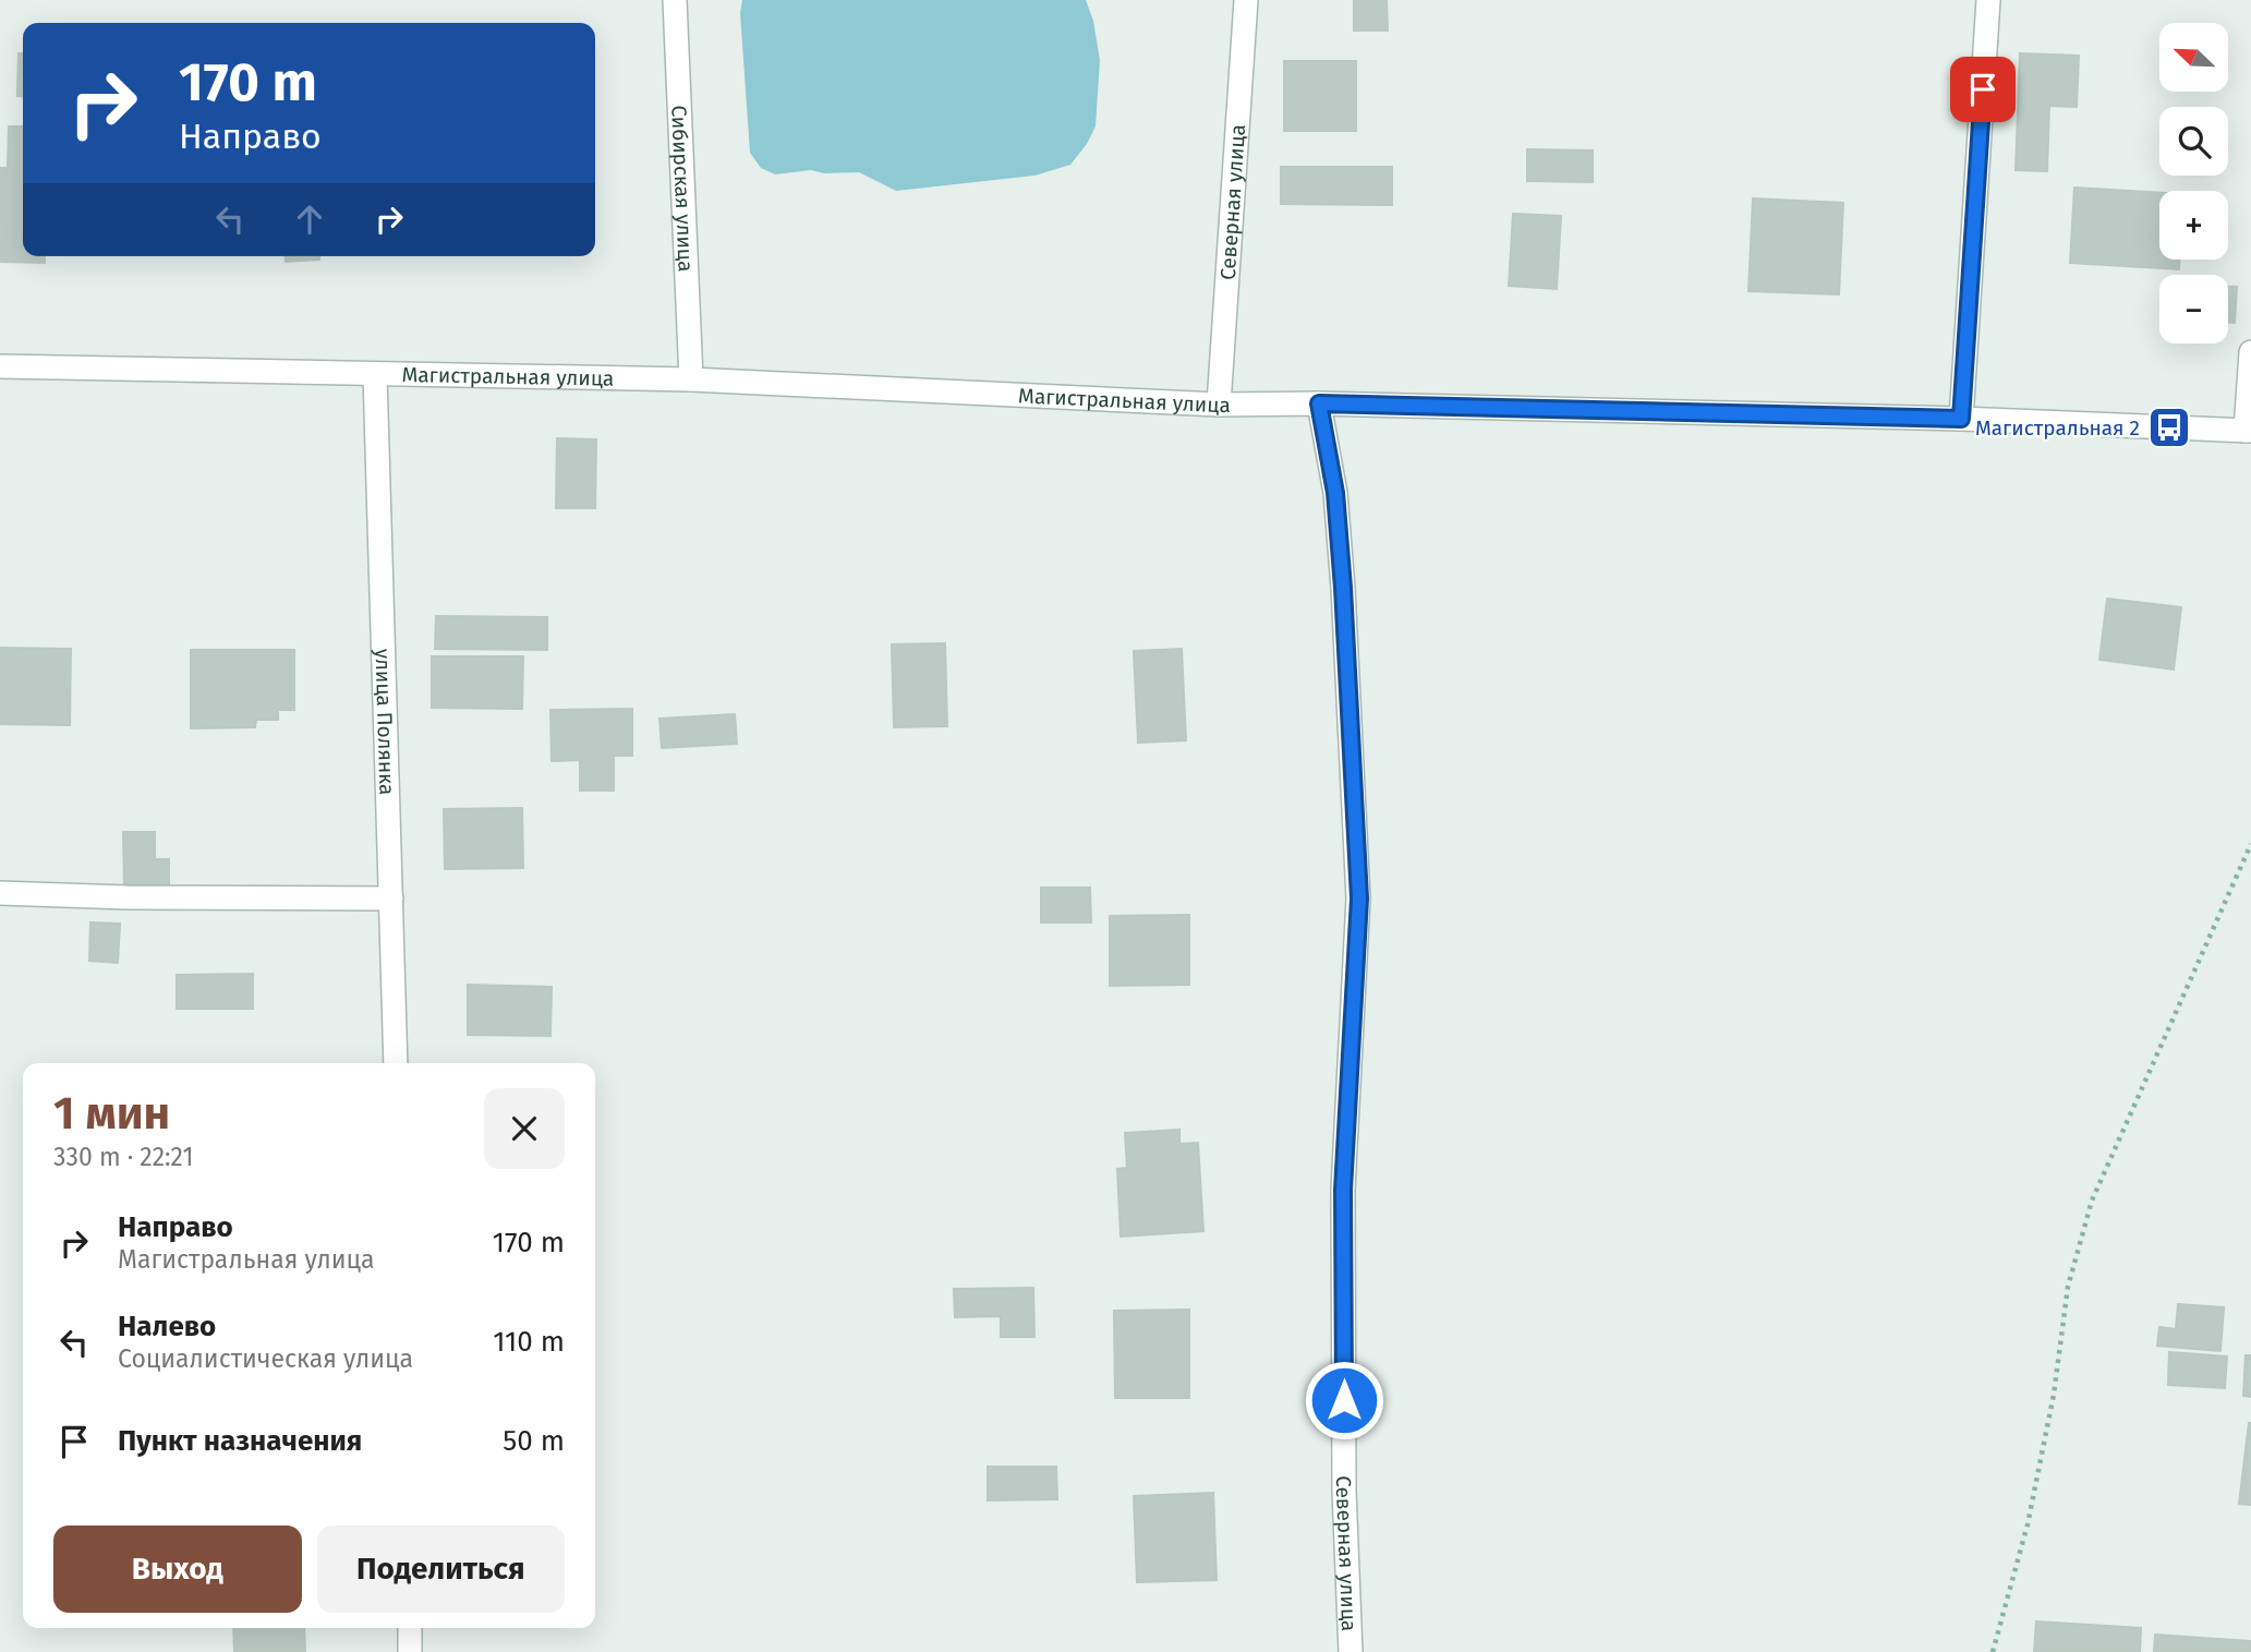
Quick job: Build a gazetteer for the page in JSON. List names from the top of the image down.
{
  "streets": {
    "street": [
      "Сибирская улица",
      "Северная улица",
      "Магистральная улица",
      "улица Полянка"
    ]
  },
  "crossings": [
    ["Сибирская улица", "Магистральная улица"],
    ["Северная улица", "Магистральная улица"],
    ["Магистральная улица", "улица Полянка"]
  ],
  "places": {
    "bus stop": ["Магистральная 2"]
  },
  "north": "top left",
  "page": {
    "map_buttons": ["+", "−"],
    "turn": ["170 m", "Направо"],
    "heading": ["1 мин", "330 m · 22:21"],
    "list": [
      {
        "name": "Направо",
        "note": "Магистральная улица",
        "value": "170 m"
      },
      {
        "name": "Налево",
        "note": "Социалистическая улица",
        "value": "110 m"
      },
      {
        "name": "Пункт назначения",
        "value": "50 m"
      }
    ],
    "buttons": ["Выход", "Поделиться"]
  }
}
